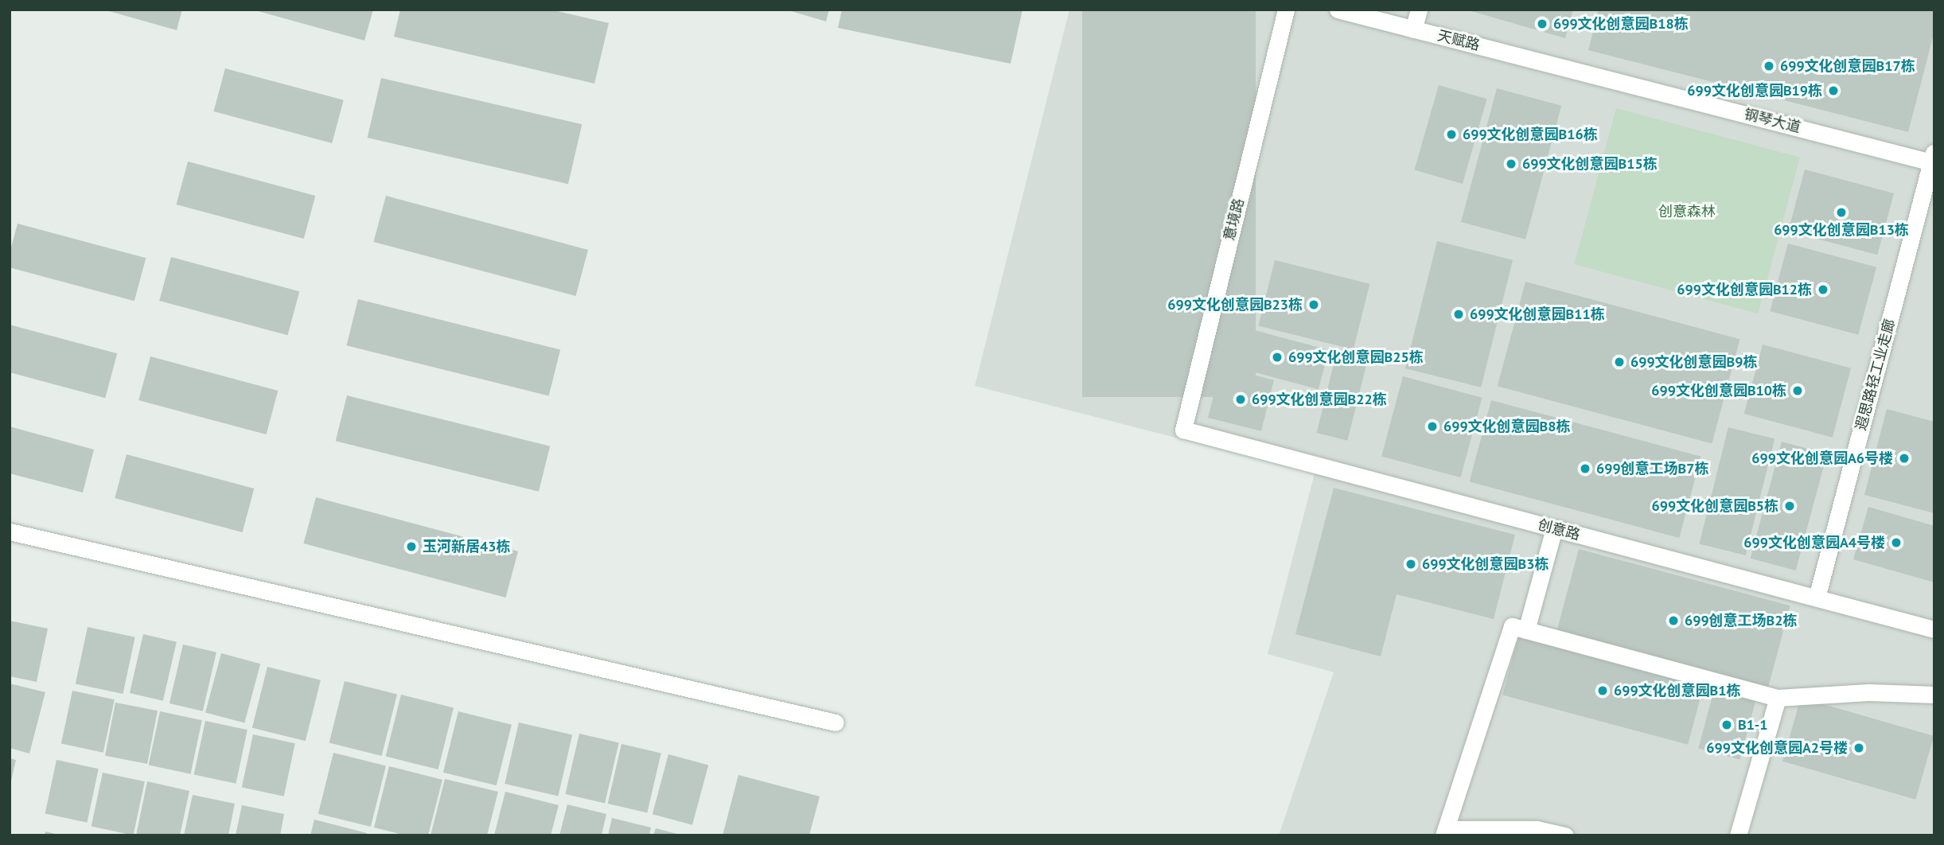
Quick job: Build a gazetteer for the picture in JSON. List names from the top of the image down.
{
  "streets": {
    "street": [
      "天赋路",
      "钢琴大道",
      "意境路",
      "遐思路轻工业走廊",
      "创意路"
    ]
  },
  "crossings": [
    ["天赋路", "钢琴大道"],
    ["钢琴大道", "遐思路轻工业走廊"],
    ["意境路", "创意路"],
    ["遐思路轻工业走廊", "创意路"]
  ],
  "parks": ["创意森林"],
  "places": [
    "699文化创意园B18栋",
    "699文化创意园B17栋",
    "699文化创意园B19栋",
    "699文化创意园B16栋",
    "699文化创意园B15栋",
    "699文化创意园B13栋",
    "699文化创意园B12栋",
    "699文化创意园B23栋",
    "699文化创意园B11栋",
    "699文化创意园B25栋",
    "699文化创意园B9栋",
    "699文化创意园B10栋",
    "699文化创意园B22栋",
    "699文化创意园B8栋",
    "699文化创意园A6号楼",
    "699创意工场B7栋",
    "699文化创意园B5栋",
    "699文化创意园A4号楼",
    "玉河新居43栋",
    "699文化创意园B3栋",
    "699创意工场B2栋",
    "699文化创意园B1栋",
    "B1-1",
    "699文化创意园A2号楼"
  ]
}
